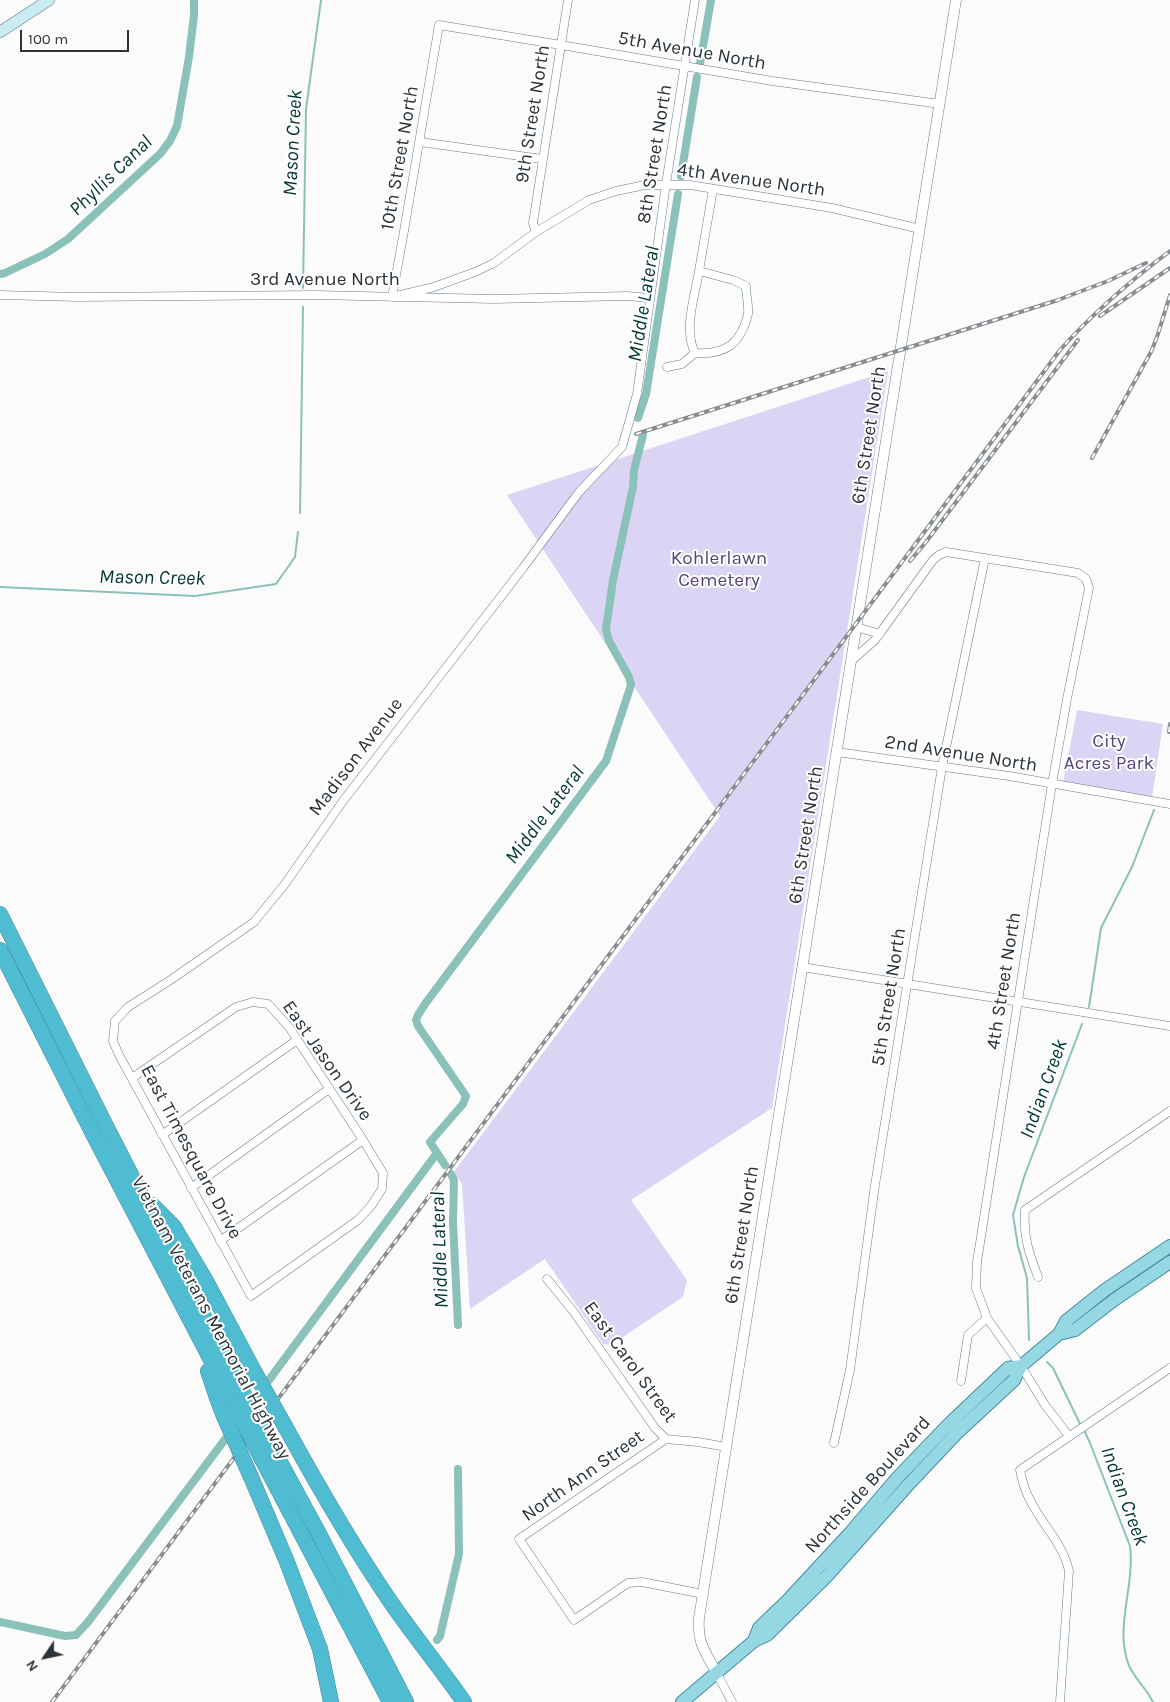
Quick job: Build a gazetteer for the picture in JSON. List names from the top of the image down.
{
  "streets": {
    "highway": ["Vietnam Veterans Memorial Highway"],
    "main road": ["Northside Boulevard"],
    "street": [
      "5th Avenue North",
      "9th Street North",
      "8th Street North",
      "10th Street North",
      "4th Avenue North",
      "3rd Avenue North",
      "6th Street North",
      "2nd Avenue North",
      "Madison Avenue",
      "4th Street North",
      "5th Street North",
      "East Jason Drive",
      "East Timesquare Drive",
      "East Carol Street",
      "North Ann Street"
    ]
  },
  "crossings": [
    ["5th Avenue North", "9th Street North"],
    ["5th Avenue North", "8th Street North"],
    ["5th Avenue North", "10th Street North"],
    ["5th Avenue North", "6th Street North"],
    ["9th Street North", "4th Avenue North"],
    ["8th Street North", "4th Avenue North"],
    ["8th Street North", "3rd Avenue North"],
    ["8th Street North", "Madison Avenue"],
    ["10th Street North", "4th Avenue North"],
    ["10th Street North", "3rd Avenue North"],
    ["4th Avenue North", "3rd Avenue North"],
    ["4th Avenue North", "6th Street North"],
    ["6th Street North", "2nd Avenue North"],
    ["6th Street North", "East Carol Street"],
    ["6th Street North", "North Ann Street"],
    ["6th Street North", "Northside Boulevard"],
    ["2nd Avenue North", "4th Street North"],
    ["2nd Avenue North", "5th Street North"],
    ["Madison Avenue", "East Timesquare Drive"],
    ["4th Street North", "5th Street North"],
    ["4th Street North", "Northside Boulevard"],
    ["East Jason Drive", "East Timesquare Drive"],
    ["East Carol Street", "North Ann Street"]
  ],
  "water": [
    "Mason Creek",
    "Phyllis Canal",
    "Middle Lateral",
    "Indian Creek"
  ],
  "parks": ["Kohlerlawn Cemetery", "City Acres Park"],
  "scale_bar": "100 m",
  "north": "bottom left"
}
